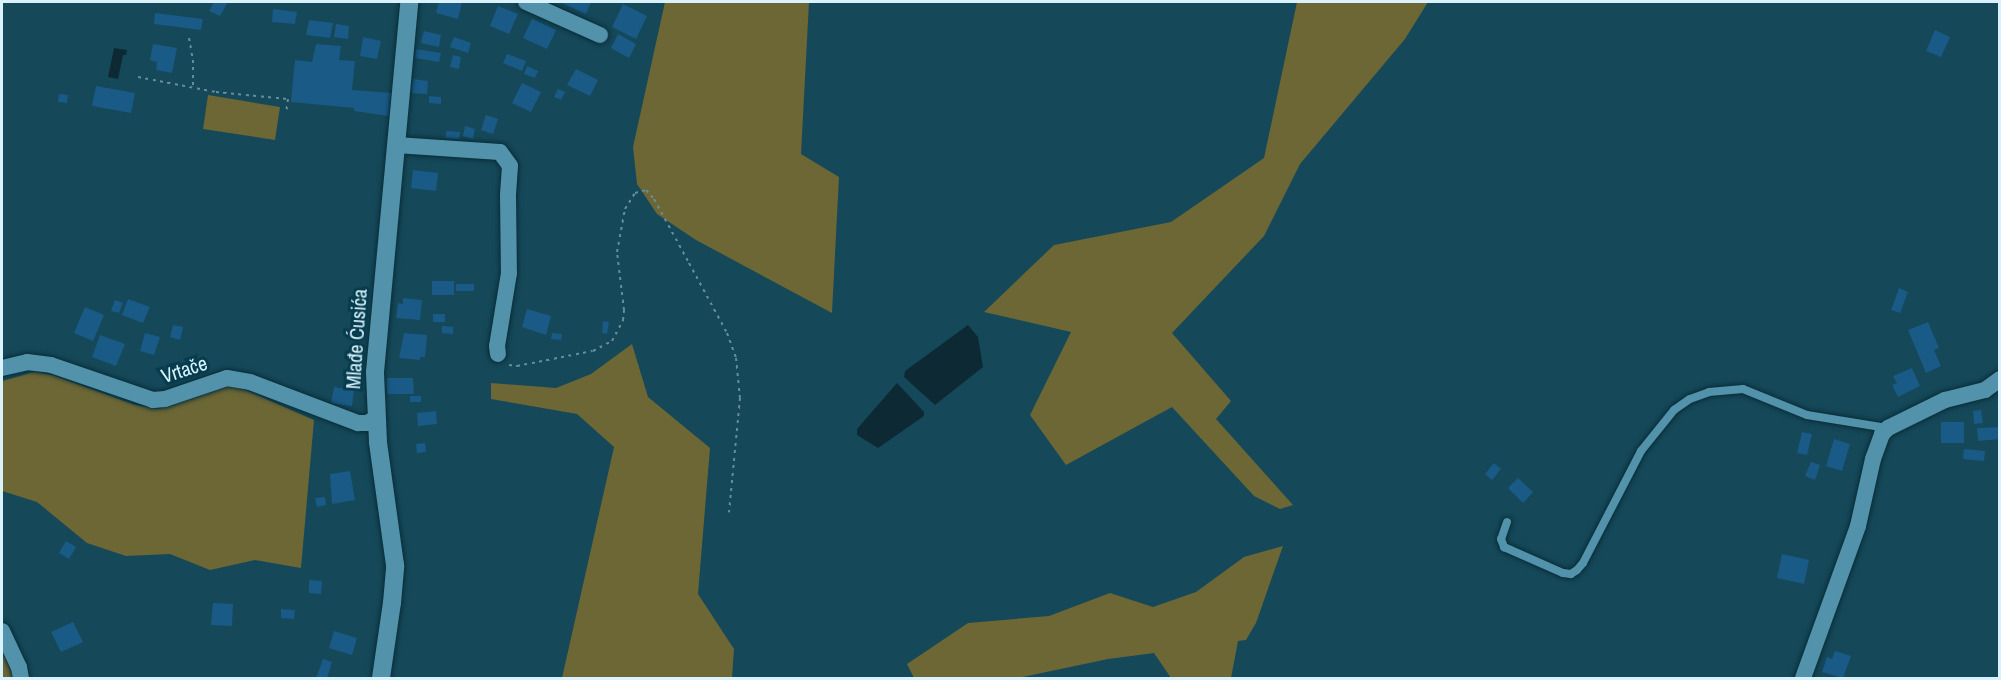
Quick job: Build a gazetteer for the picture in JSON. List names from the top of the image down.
{
  "streets": {
    "street": ["Mlađe Ćusića", "Vrtače"]
  },
  "crossings": [
    ["Mlađe Ćusića", "Vrtače"]
  ]
}
